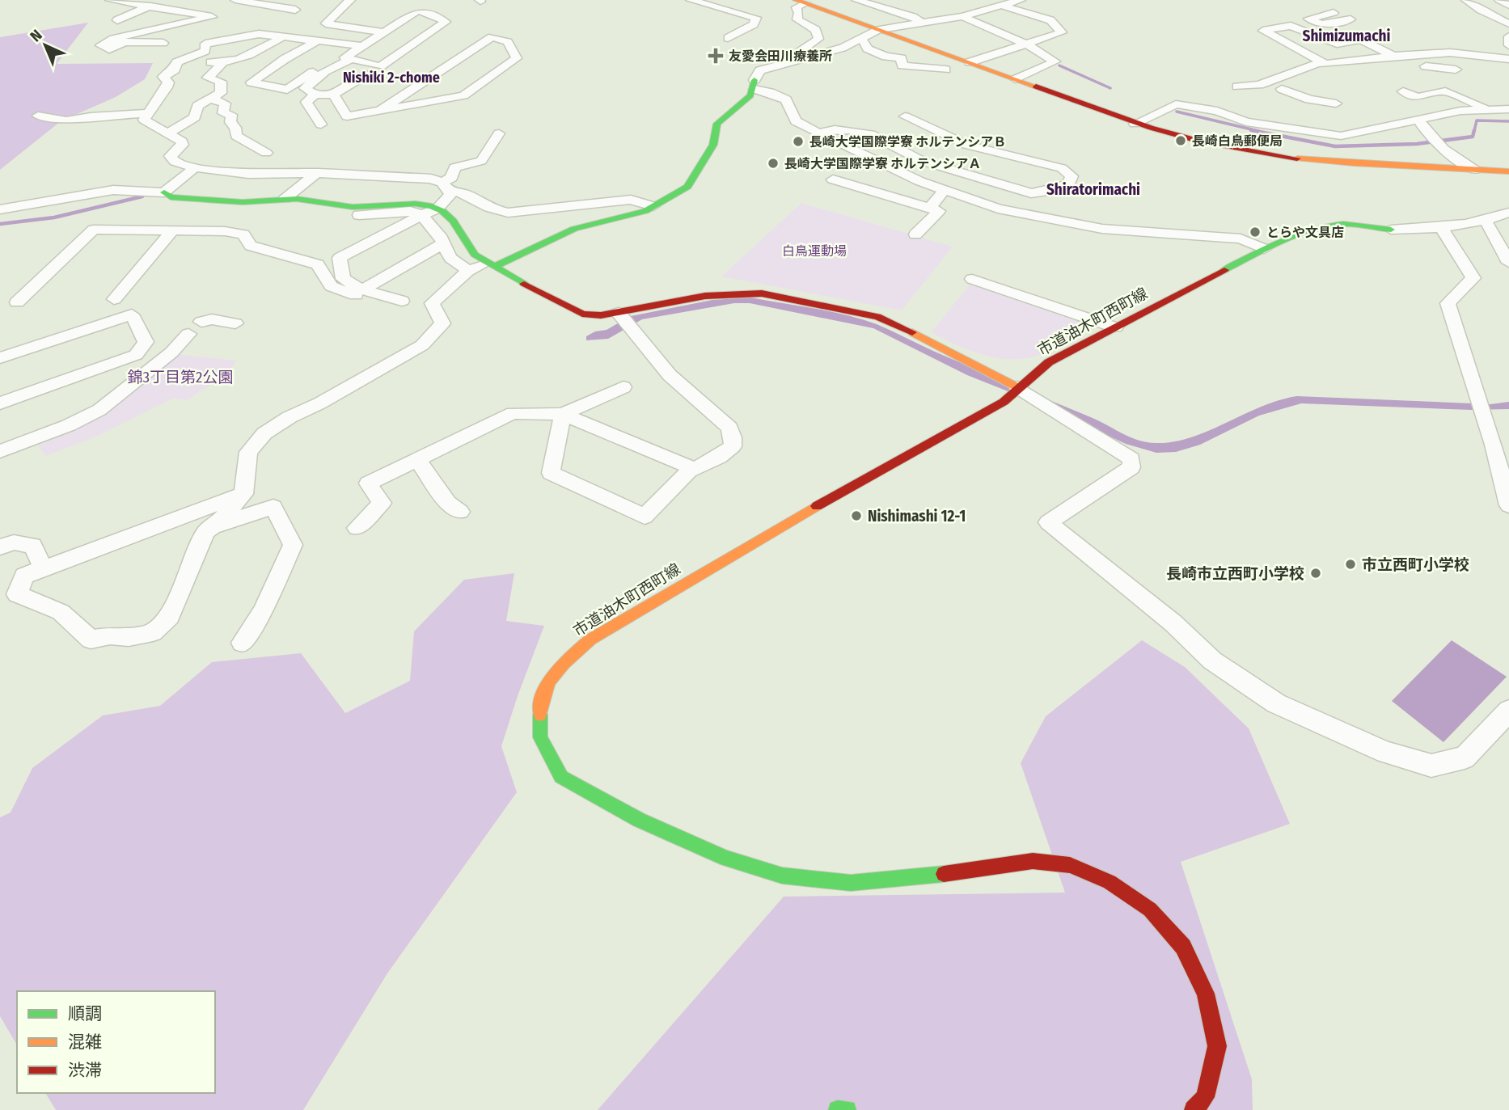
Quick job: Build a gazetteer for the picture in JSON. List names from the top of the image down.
{
  "streets": {
    "street": ["市道油木町西町線"]
  },
  "districts": ["Shimizumachi", "Nishiki 2-chome", "Shiratorimachi"],
  "parks": ["白鳥運動場", "錦3丁目第2公園"],
  "places": {
    "health": ["友愛会田川療養所"],
    "other": [
      "長崎白鳥郵便局",
      "長崎大学国際学寮 ホルテンシアＢ",
      "長崎大学国際学寮 ホルテンシアＡ",
      "とらや文具店",
      "Nishimashi 12-1",
      "市立西町小学校",
      "長崎市立西町小学校"
    ]
  },
  "legend": ["順調", "混雑", "渋滞"],
  "north": "top left"
}
